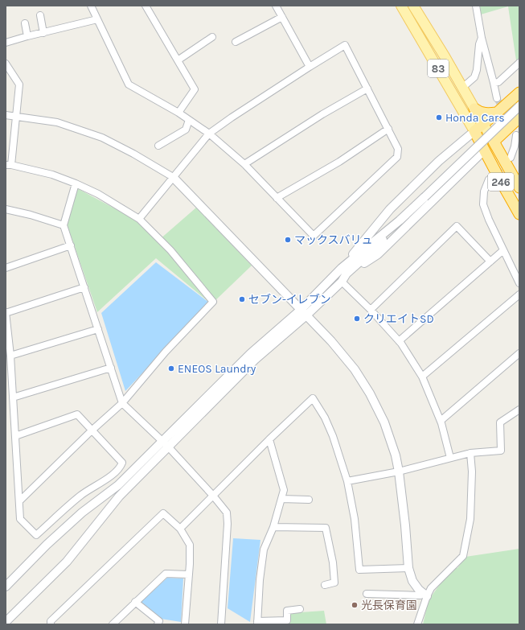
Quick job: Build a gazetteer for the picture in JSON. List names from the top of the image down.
{
  "streets": {
    "highway": ["246"],
    "main road": ["83"]
  },
  "crossings": [
    ["83", "246"]
  ],
  "places": [
    "Honda Cars",
    "マックスバリュ",
    "セブン-イレブン",
    "クリエイトSD",
    "ENEOS Laundry",
    "光長保育園"
  ]
}
